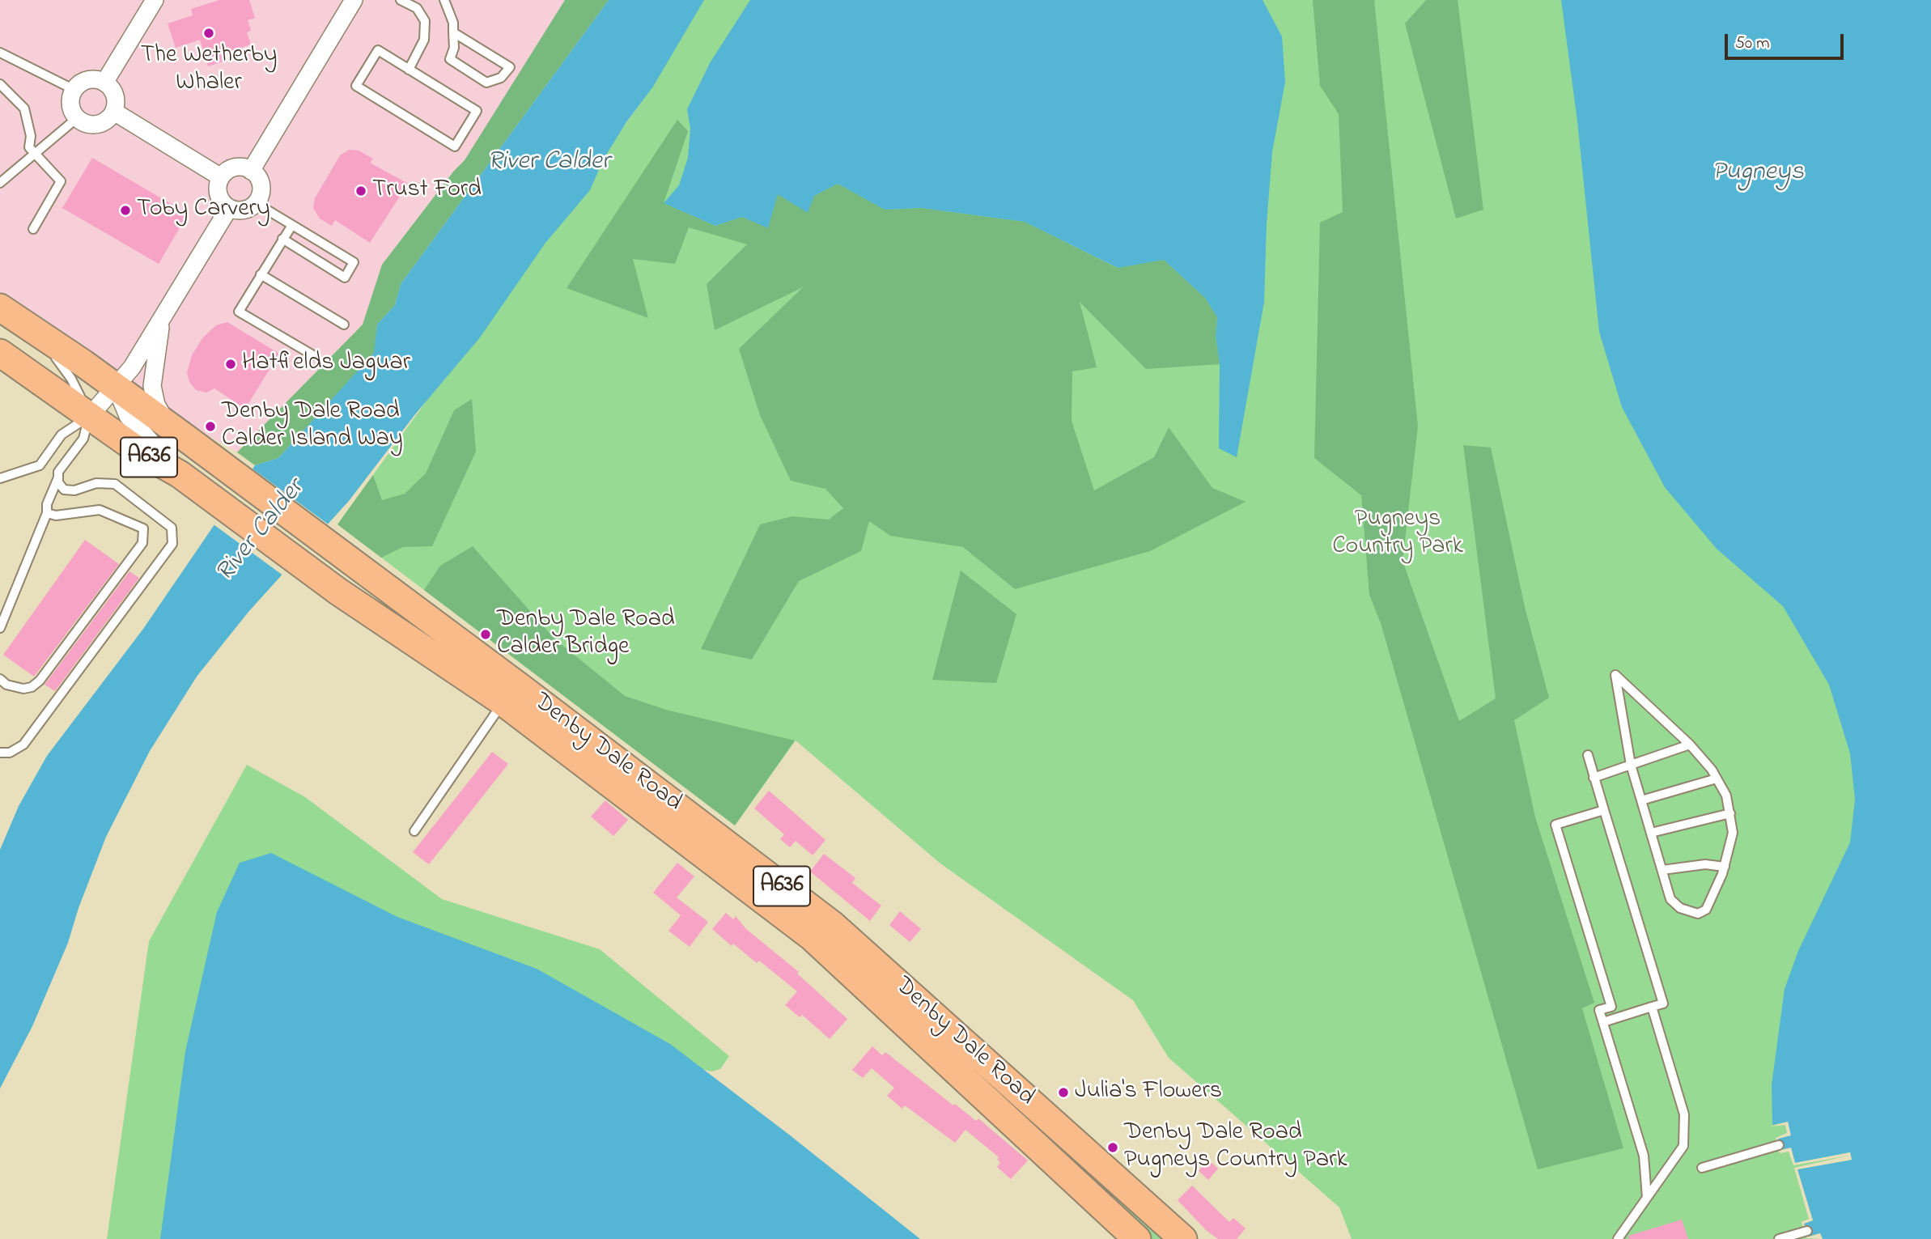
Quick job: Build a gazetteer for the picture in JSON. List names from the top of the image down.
{
  "streets": {
    "main road": ["A636", "Denby Dale Road"]
  },
  "water": ["River Calder", "Pugneys"],
  "parks": ["Pugneys Country Park"],
  "places": [
    "The Wetherby Whaler",
    "Trust Ford",
    "Toby Carvery",
    "Hatfields Jaguar",
    "Denby Dale Road Calder Island Way",
    "Denby Dale Road Calder Bridge",
    "Julia's Flowers",
    "Denby Dale Road Pugneys Country Park"
  ],
  "scale_bar": "50 m"
}
